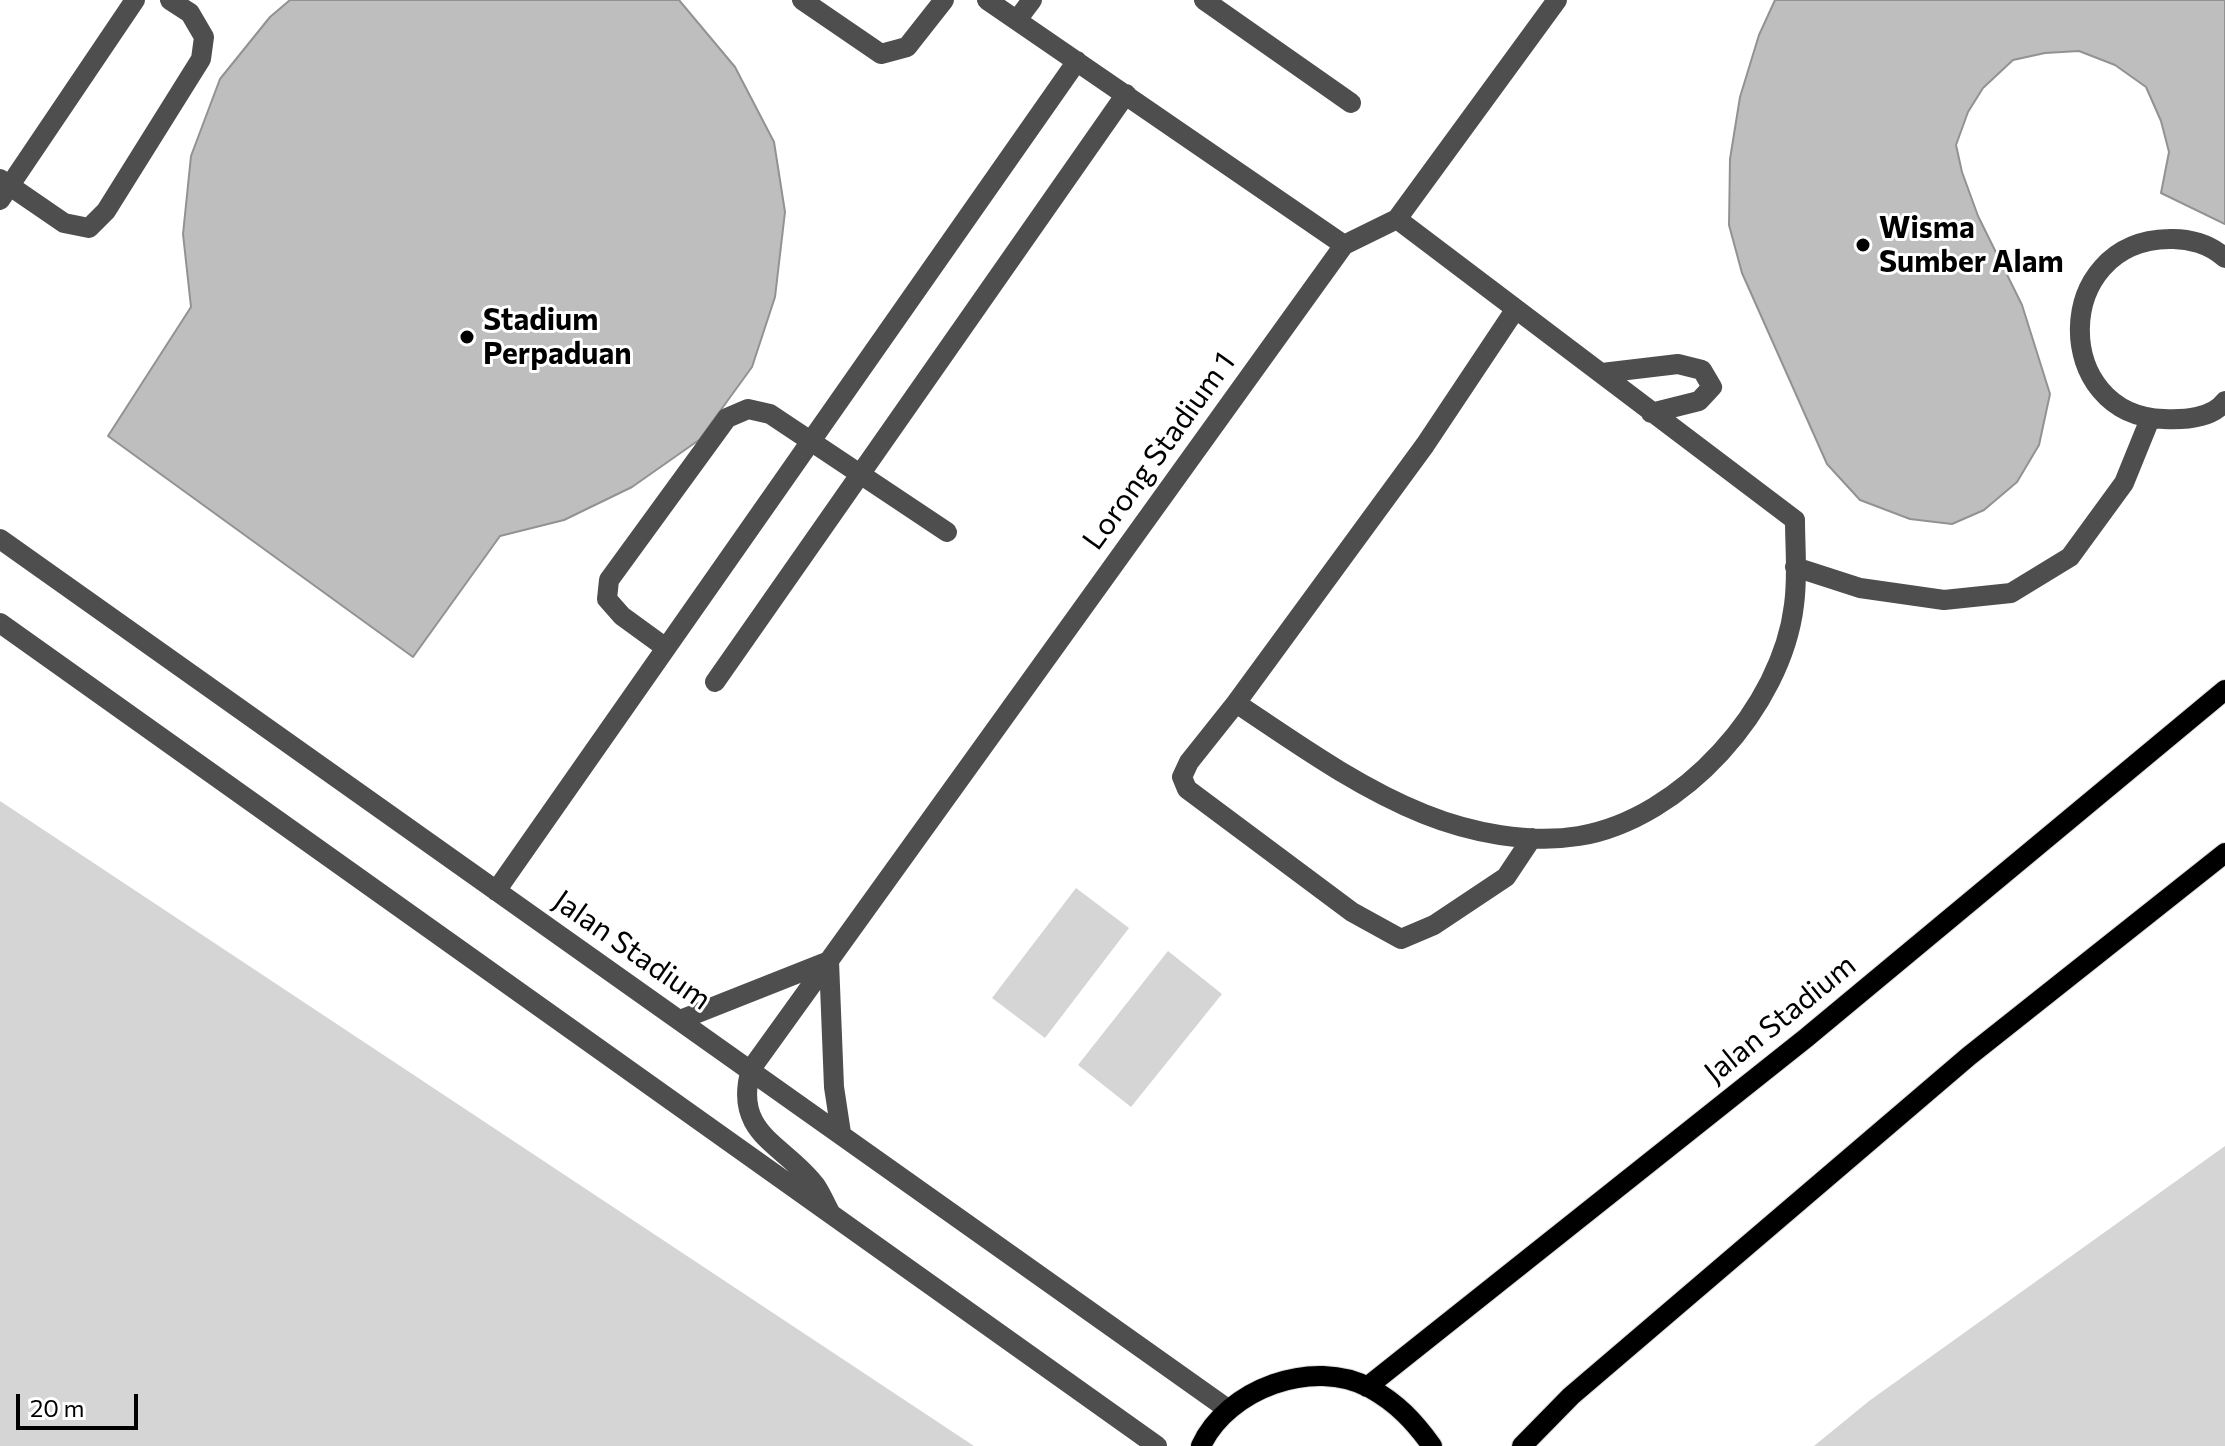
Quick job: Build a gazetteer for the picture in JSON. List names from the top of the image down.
{
  "streets": {
    "main road": ["Jalan Stadium"],
    "street": ["Lorong Stadium 1"]
  },
  "crossings": [
    ["Lorong Stadium 1", "Jalan Stadium"]
  ],
  "places": ["Wisma Sumber Alam", "Stadium Perpaduan"],
  "scale_bar": "20 m"
}
